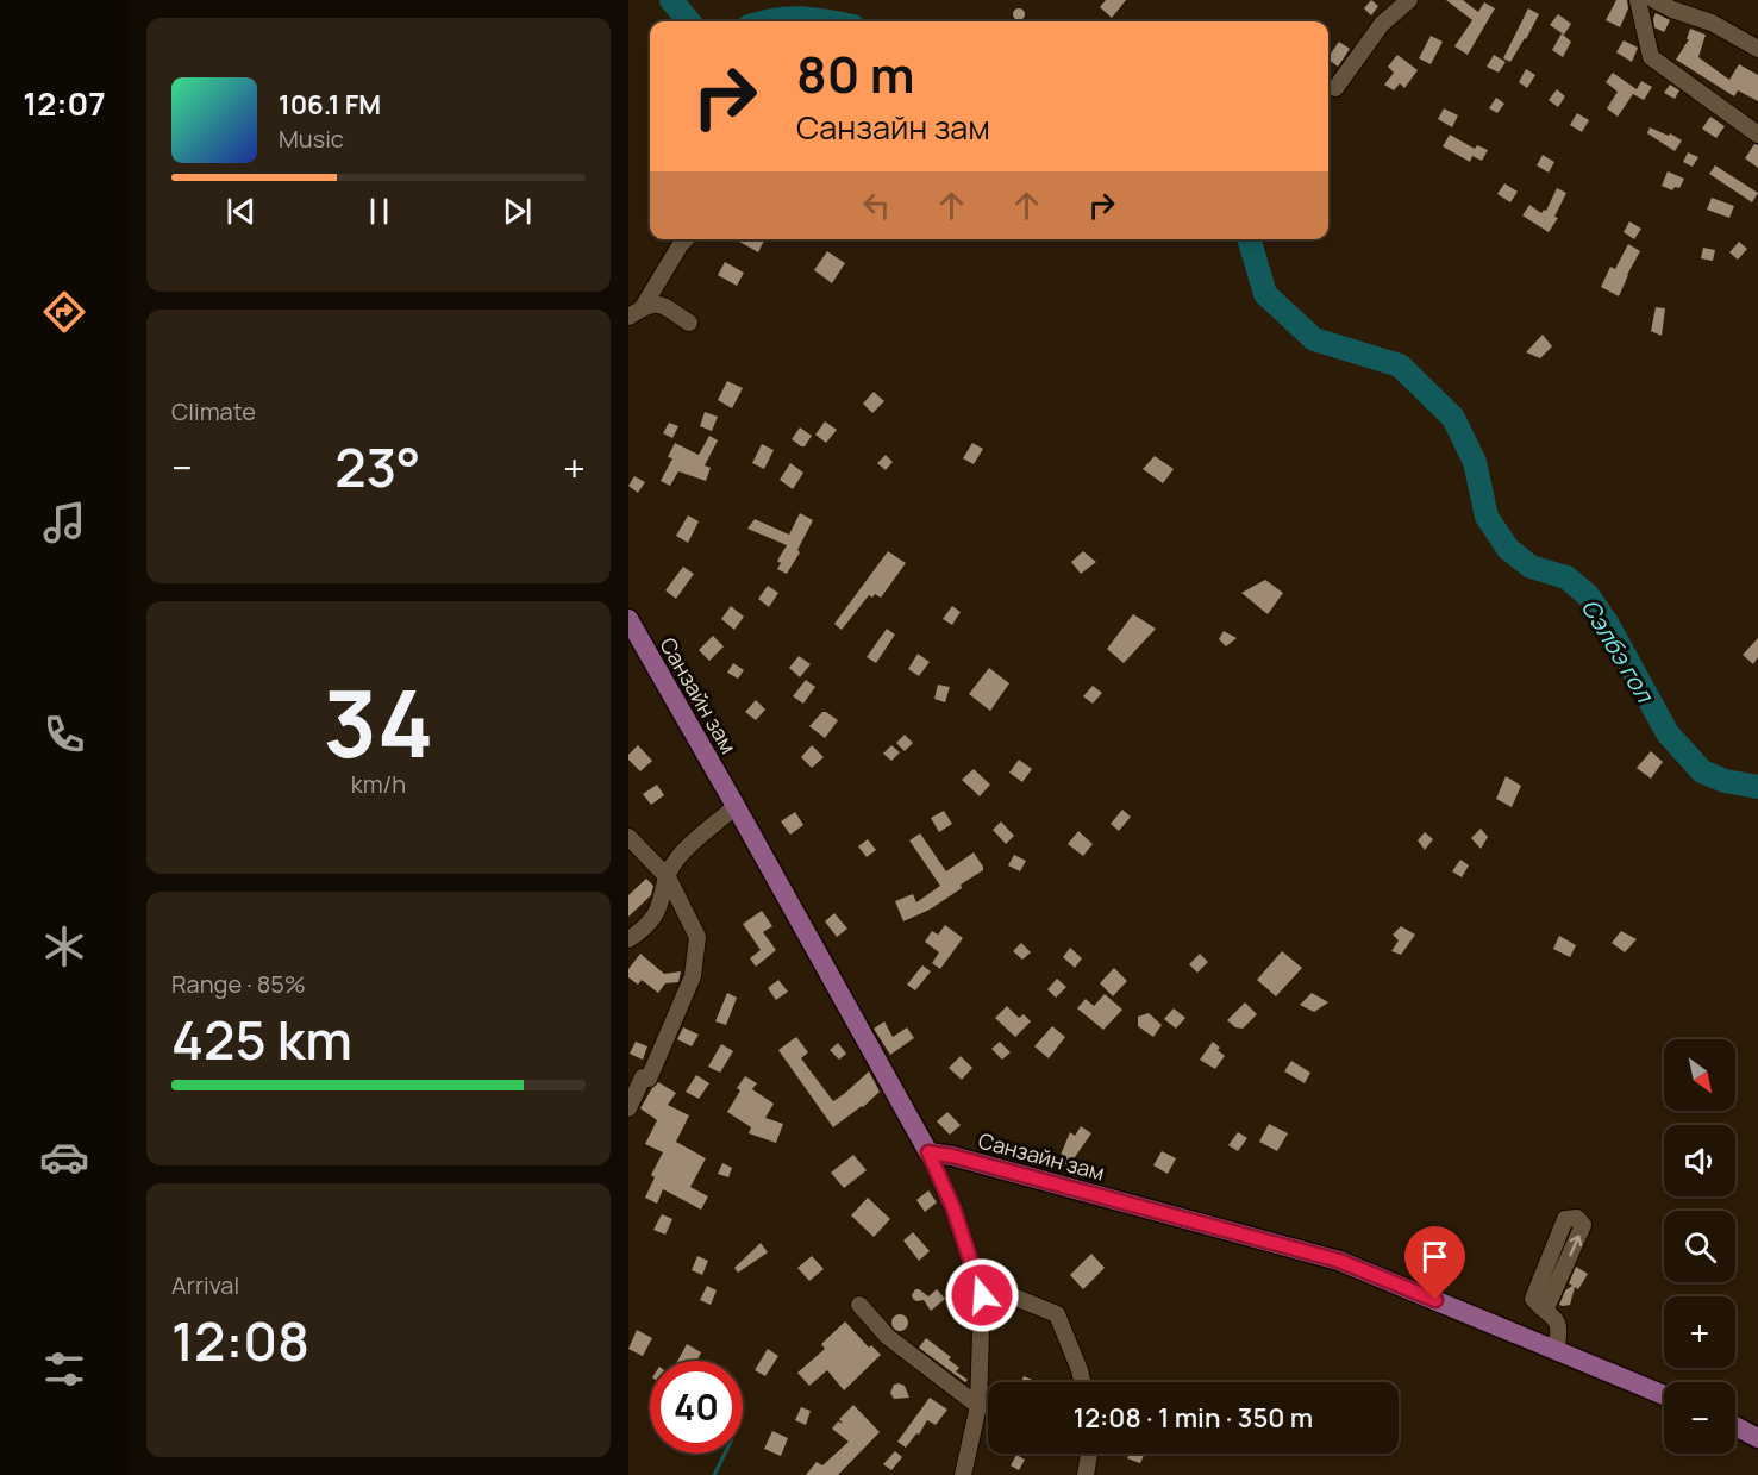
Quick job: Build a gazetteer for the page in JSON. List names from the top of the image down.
{
  "streets": {
    "main road": ["Санзайн зам"]
  },
  "water": ["Сэлбэ гол"],
  "north": "bottom right",
  "page": {
    "tabs": "12:07",
    "turn": ["80 m", "Санзайн зам"],
    "song": ["106.1 FM", "Music"],
    "tile": [
      "Climate",
      ["34", "km/h"],
      ["Range · 85%", "425 km"],
      ["Arrival", "12:08"]
    ],
    "heat": ["−", "23°", "+"],
    "map_buttons": ["+", "−"],
    "limit": "40",
    "trip": "12:08 · 1 min · 350 m"
  }
}
